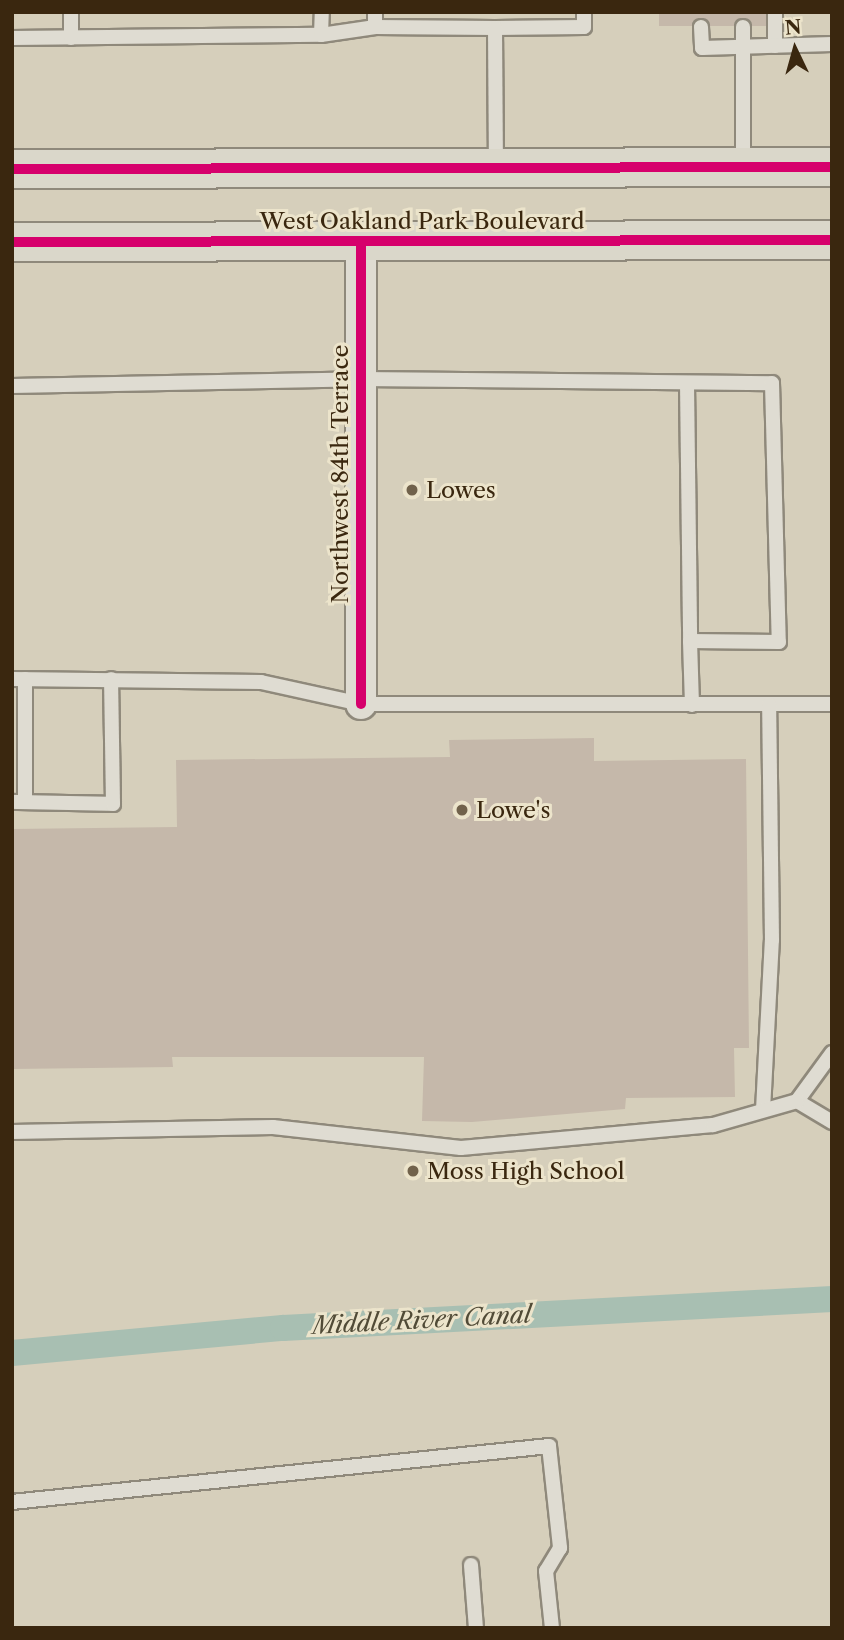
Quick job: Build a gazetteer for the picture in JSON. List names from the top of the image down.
{
  "streets": {
    "main road": ["West Oakland Park Boulevard"],
    "street": ["Northwest 84th Terrace"]
  },
  "crossings": [
    ["West Oakland Park Boulevard", "Northwest 84th Terrace"]
  ],
  "water": ["Middle River Canal"],
  "places": ["Lowes", "Lowe's", "Moss High School"],
  "north": "top"
}
